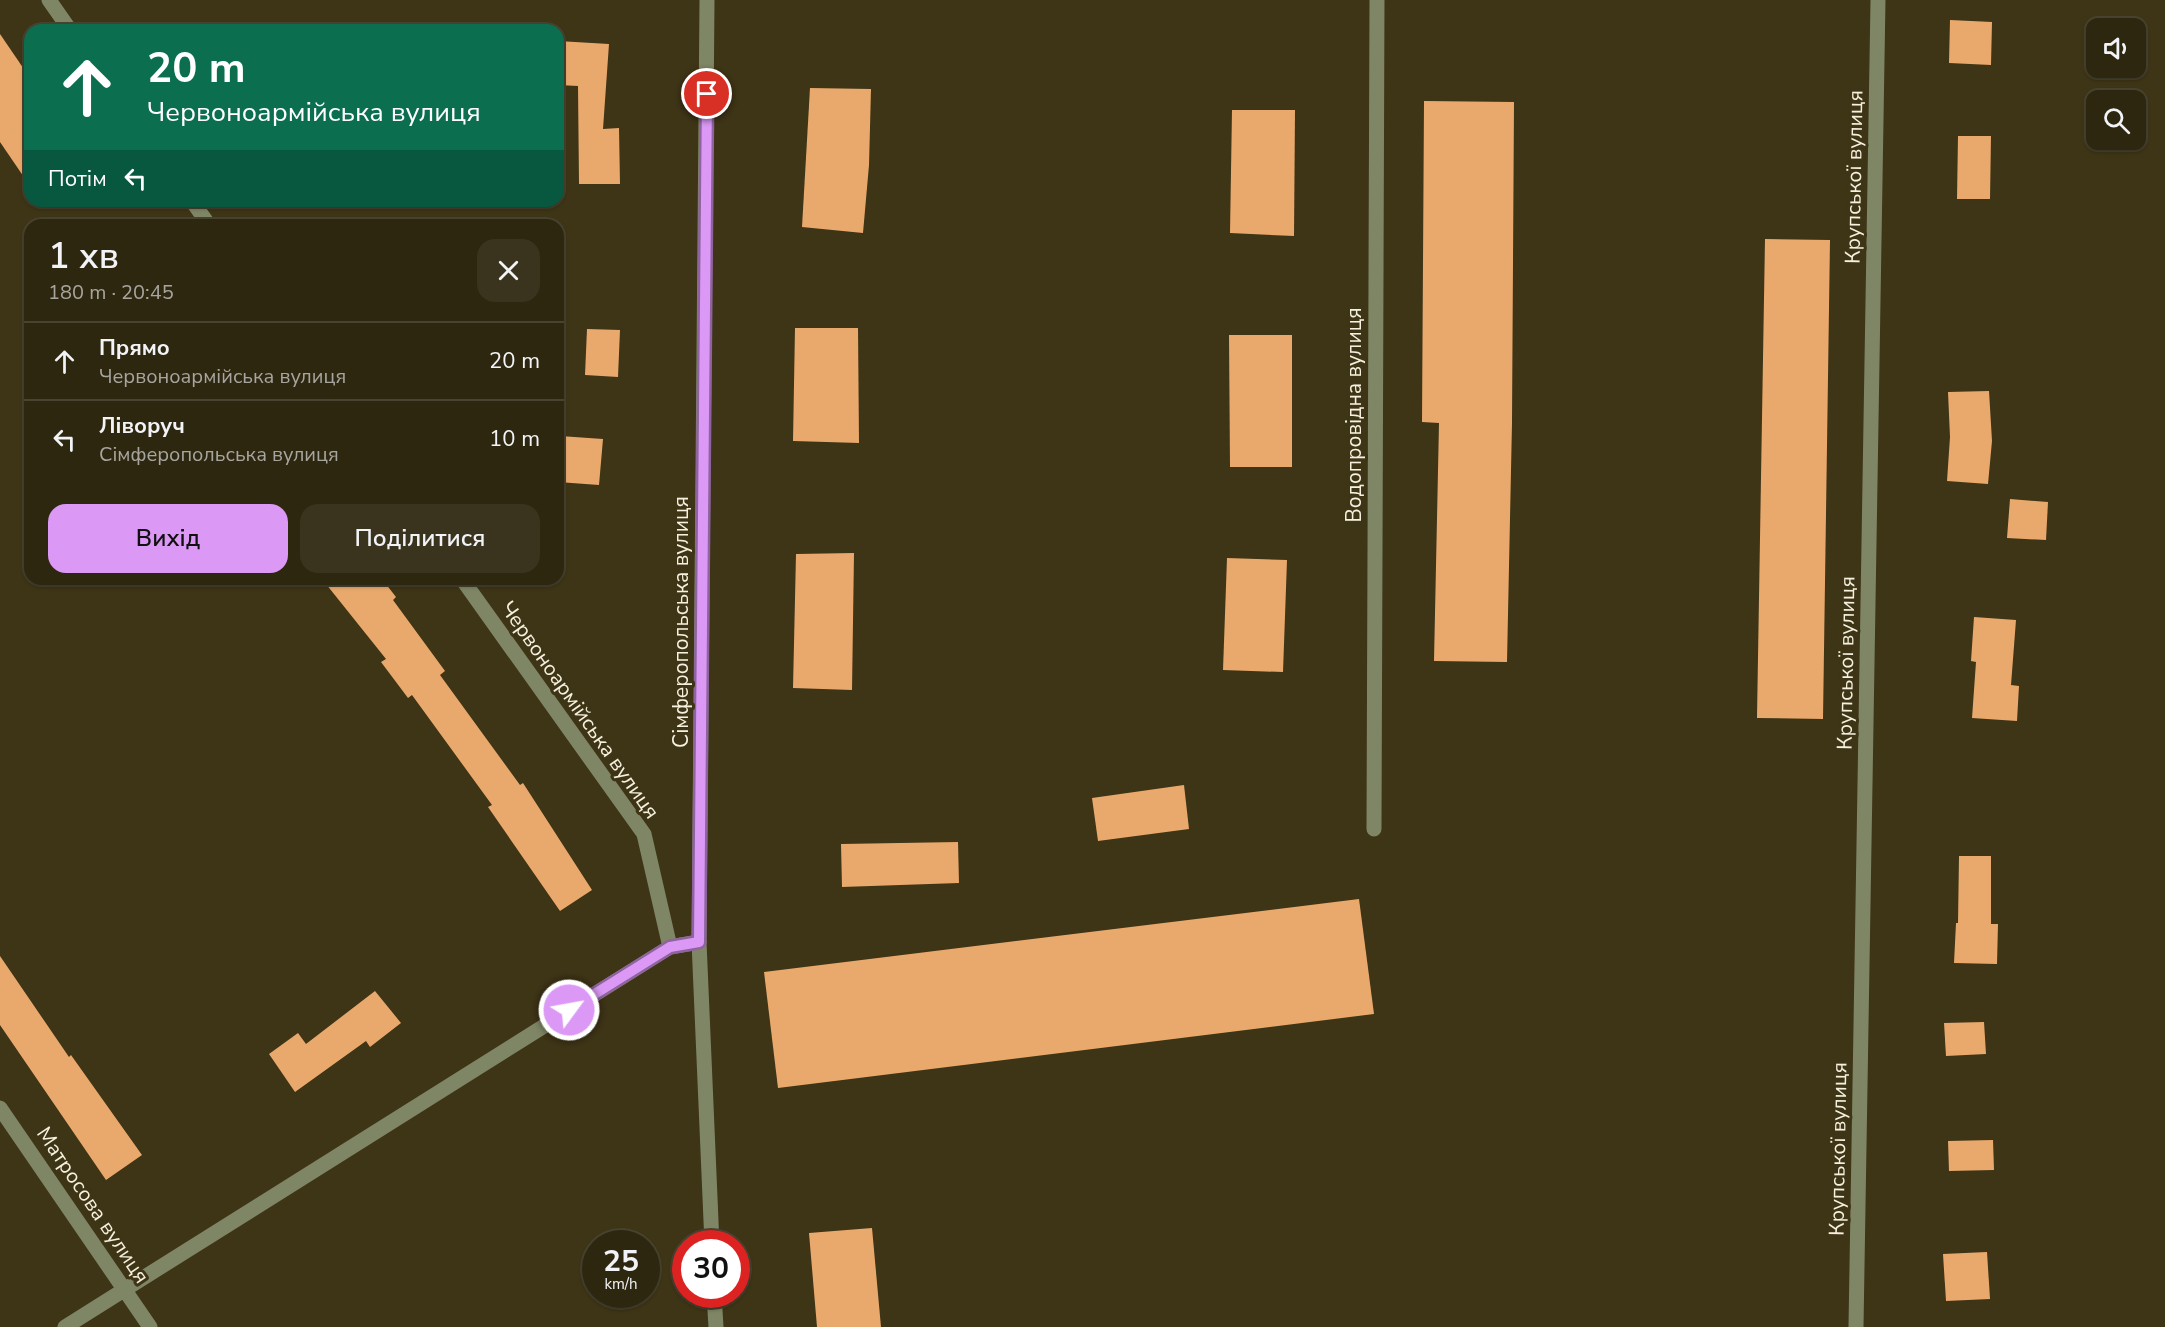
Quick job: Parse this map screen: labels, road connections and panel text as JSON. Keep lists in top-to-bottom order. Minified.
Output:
{"streets":{"street":["Крупської вулиця","Водопровідна вулиця","Сімферопольська вулиця","Червоноармійська вулиця","Матросова вулиця"]},"page":{"turn":["20 m","Червоноармійська вулиця"],"then":"Потім","heading":["1 хв","180 m · 20:45"],"list":[{"name":"Прямо","note":"Червоноармійська вулиця","value":"20 m"},{"name":"Ліворуч","note":"Сімферопольська вулиця","value":"10 m"}],"buttons":["Вихід","Поділитися"],"speed":"25 km/h","limit":"30"}}
